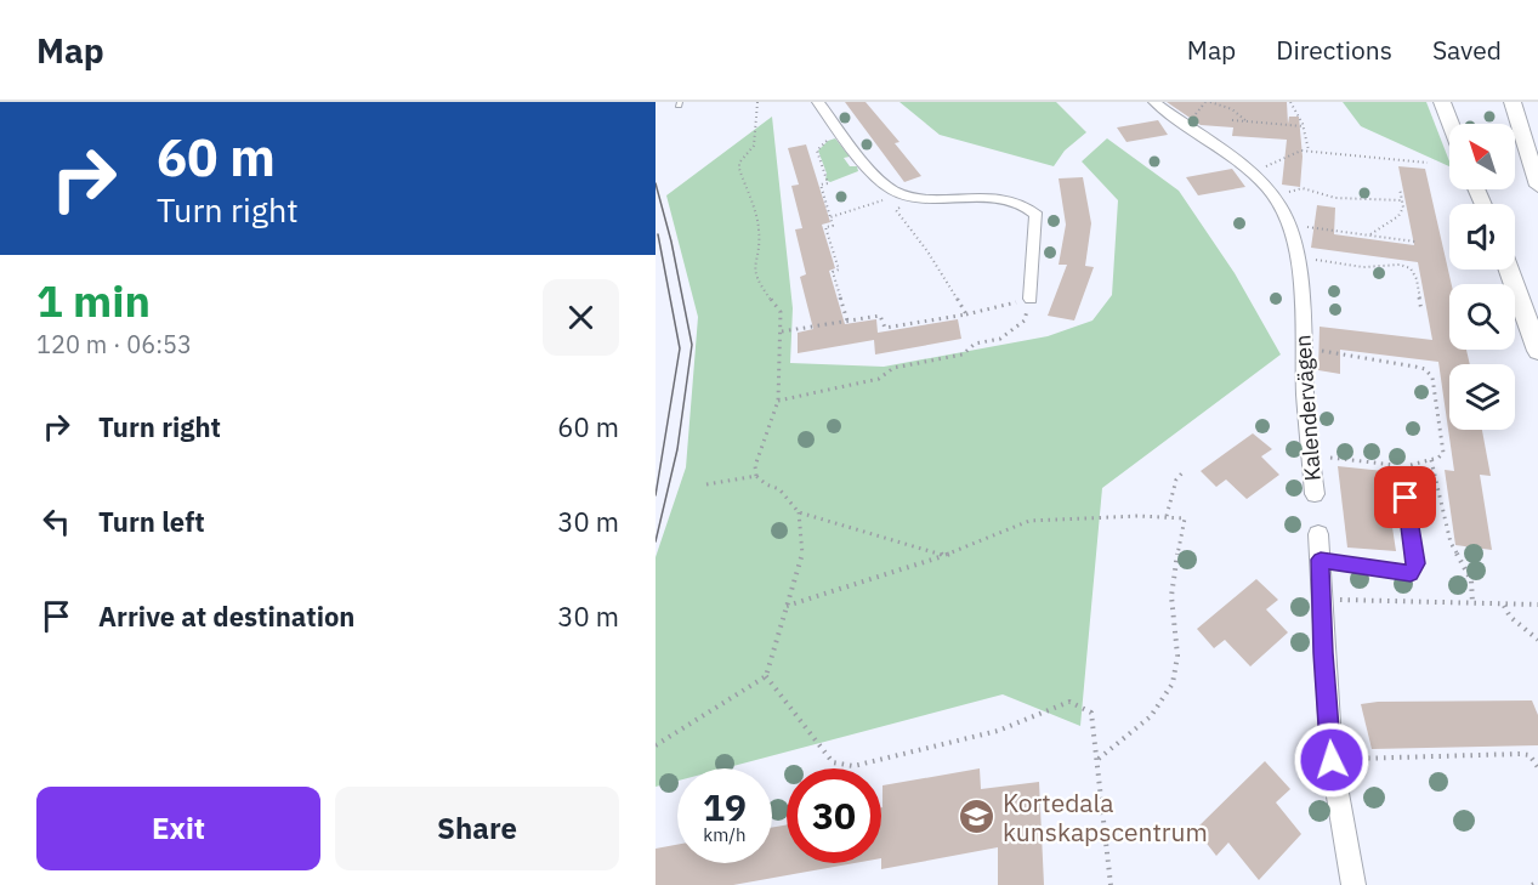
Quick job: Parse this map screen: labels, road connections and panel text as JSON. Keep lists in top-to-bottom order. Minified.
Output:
{"streets":{"street":["Kalendervägen"]},"places":{"school or university":["Kortedala kunskapscentrum"]},"north":"top left","page":{"header":"Map","nav":["Map","Directions","Saved"],"turn":["60 m","Turn right"],"heading":["1 min","120 m · 06:53"],"list":[{"name":"Turn right","value":"60 m"},{"name":"Turn left","value":"30 m"},{"name":"Arrive at destination","value":"30 m"}],"speed":"19 km/h","limit":"30","buttons":["Exit","Share"]}}
